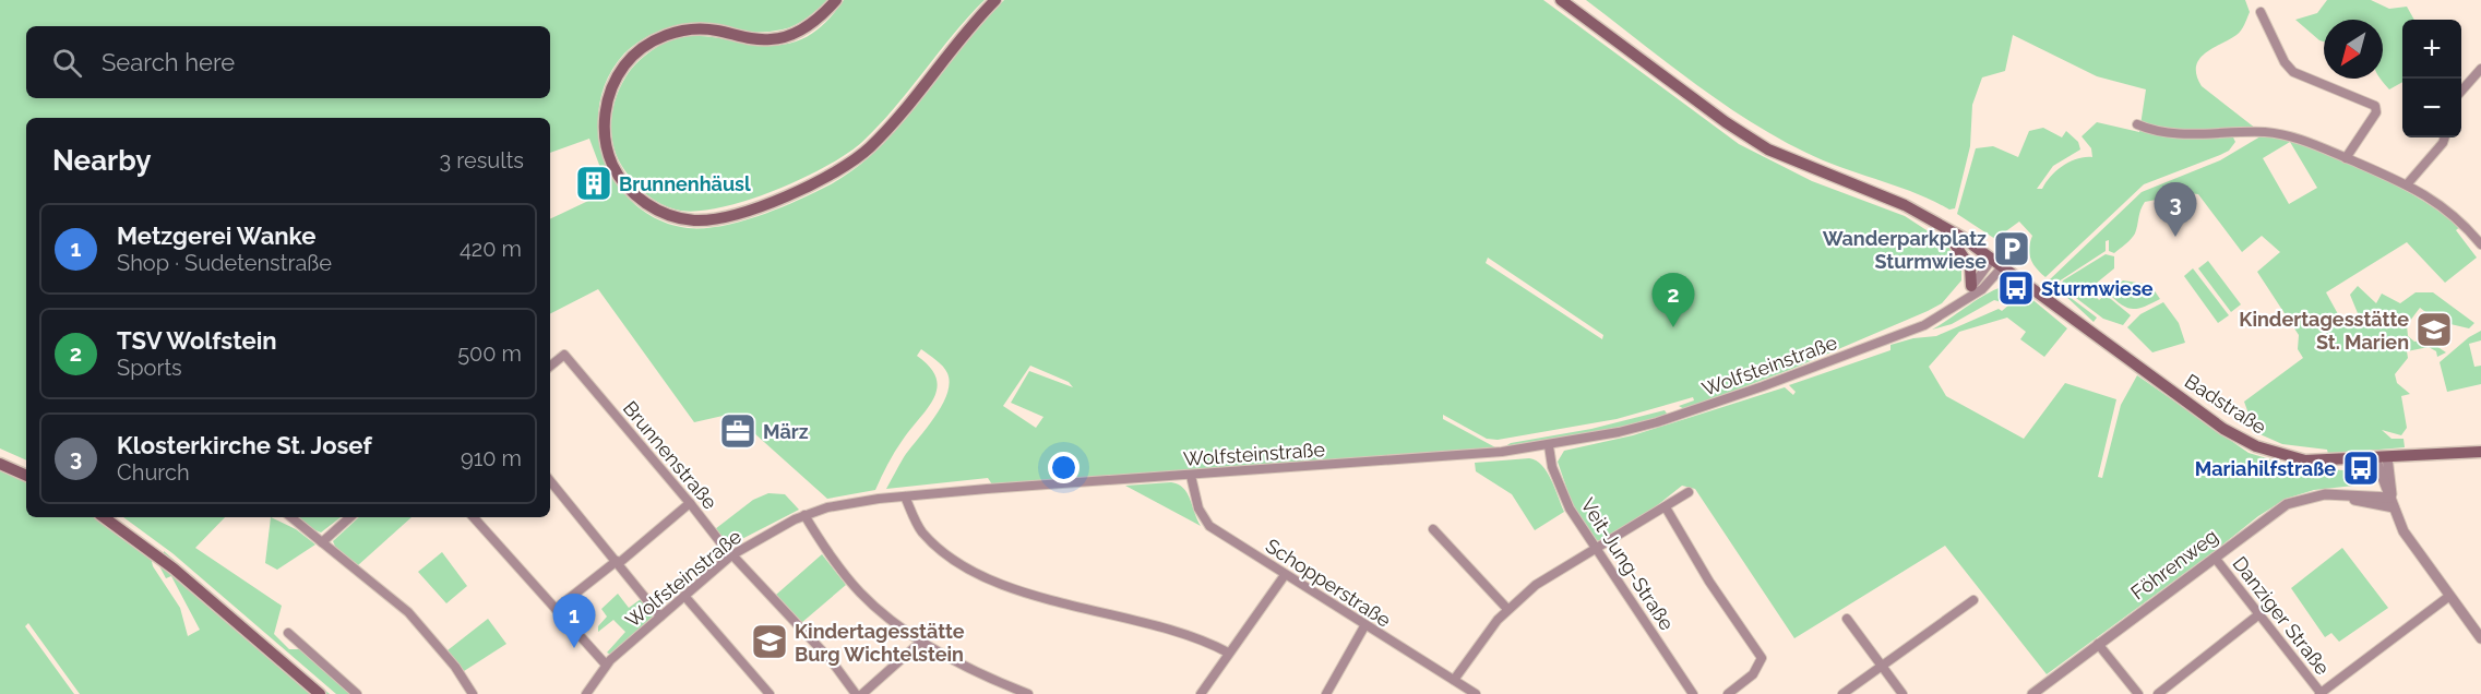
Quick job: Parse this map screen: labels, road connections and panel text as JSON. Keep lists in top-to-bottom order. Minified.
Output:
{"streets":{"main road":["Badstraße"],"street":["Wolfsteinstraße","Brunnenstraße","Veit-Jung-Straße","Föhrenweg","Schopperstraße","Danziger Straße"]},"crossings":[["Wolfsteinstraße","Badstraße"],["Wolfsteinstraße","Brunnenstraße"],["Wolfsteinstraße","Veit-Jung-Straße"],["Wolfsteinstraße","Schopperstraße"],["Föhrenweg","Danziger Straße"]],"places":{"building":["Brunnenhäusl"],"parking":["Wanderparkplatz Sturmwiese"],"bus stop":["Sturmwiese","Mariahilfstraße"],"school or university":["Kindertagesstätte St. Marien","Kindertagesstätte Burg Wichtelstein"],"office":["März"]},"north":"bottom left","page":{"map_buttons":["+","−"],"search":"Search here","heading":["Nearby","3 results"],"pins":["3","2","1"],"list":[{"mark":"1","name":"Metzgerei Wanke","note":"Shop · Sudetenstraße","value":"420 m"},{"mark":"2","name":"TSV Wolfstein","note":"Sports","value":"500 m"},{"mark":"3","name":"Klosterkirche St. Josef","note":"Church","value":"910 m"}]}}
